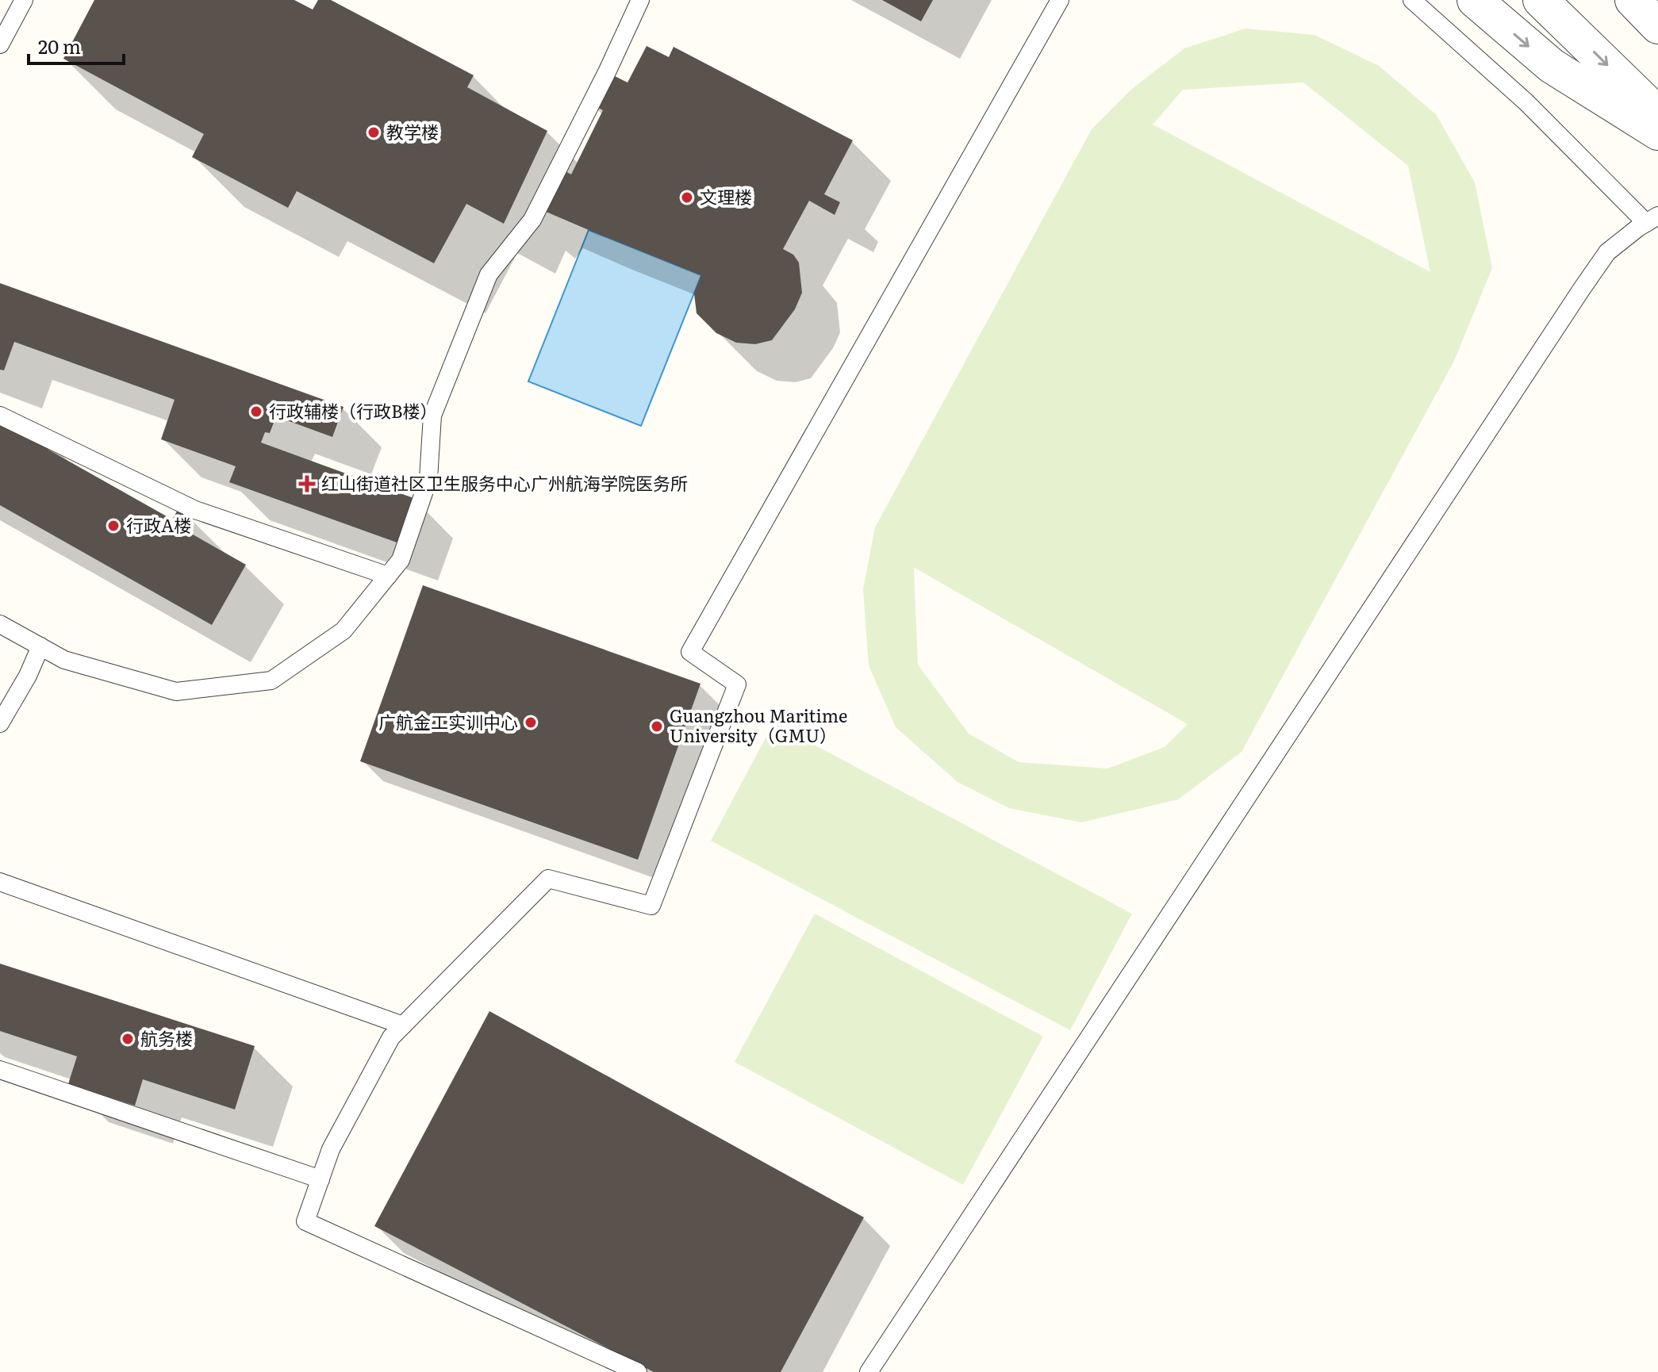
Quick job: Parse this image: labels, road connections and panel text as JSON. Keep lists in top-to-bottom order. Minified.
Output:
{"places":{"other":["教学楼","文理楼","行政辅楼（行政B楼）","行政A楼","广航金工实训中心","Guangzhou Maritime University（GMU）","航务楼"],"health":["红山街道社区卫生服务中心广州航海学院医务所"]},"scale_bar":"20 m"}
